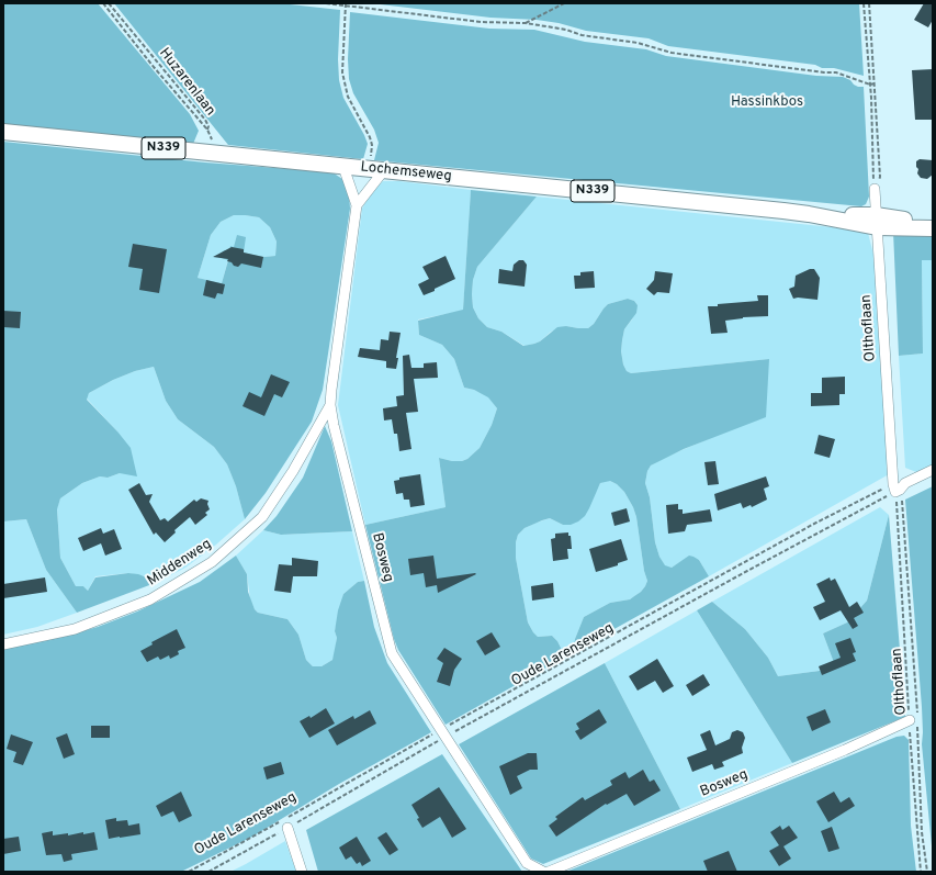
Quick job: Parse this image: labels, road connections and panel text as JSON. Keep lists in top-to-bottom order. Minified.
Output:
{"streets":{"main road":["N339","Lochemseweg"],"street":["Olthoflaan","Bosweg","Middenweg"],"path":["Huzarenlaan","Oude Larenseweg"]},"crossings":[["Lochemseweg","Olthoflaan"],["Lochemseweg","Bosweg"],["Olthoflaan","Bosweg"],["Olthoflaan","Oude Larenseweg"],["Bosweg","Middenweg"],["Bosweg","Oude Larenseweg"]],"parks":["Hassinkbos"]}
